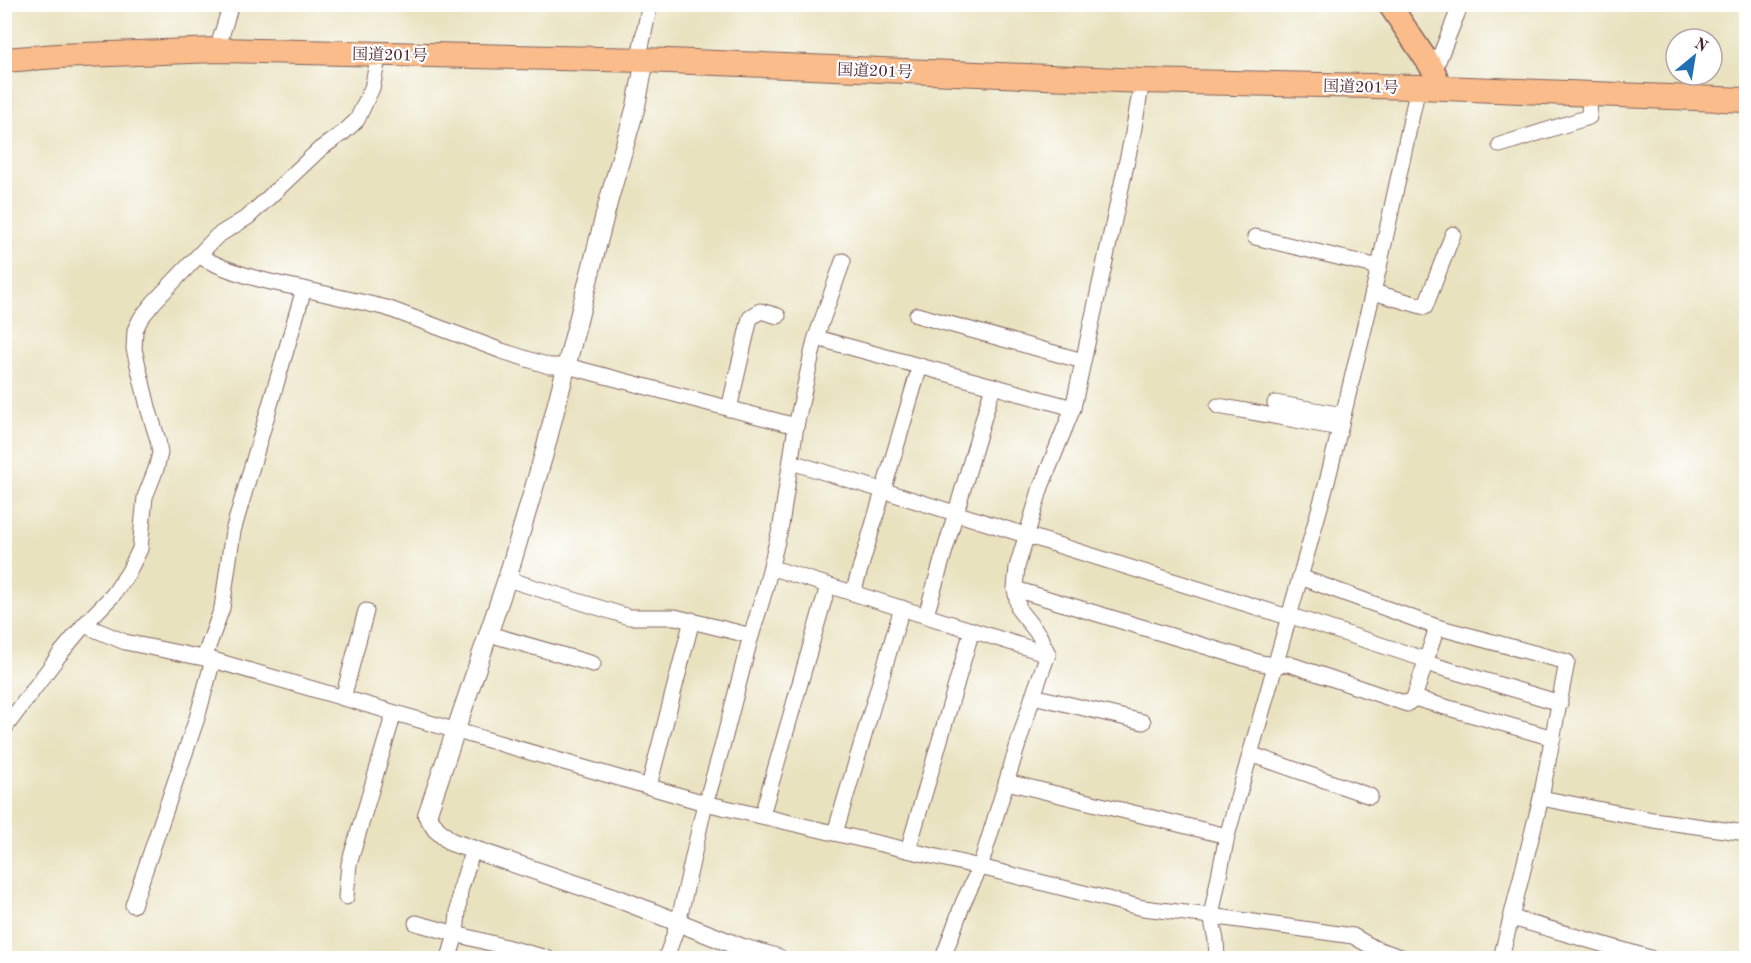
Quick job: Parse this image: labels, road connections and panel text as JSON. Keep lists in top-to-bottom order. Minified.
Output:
{"streets":{"highway":["国道201号"]},"north":"top right"}
